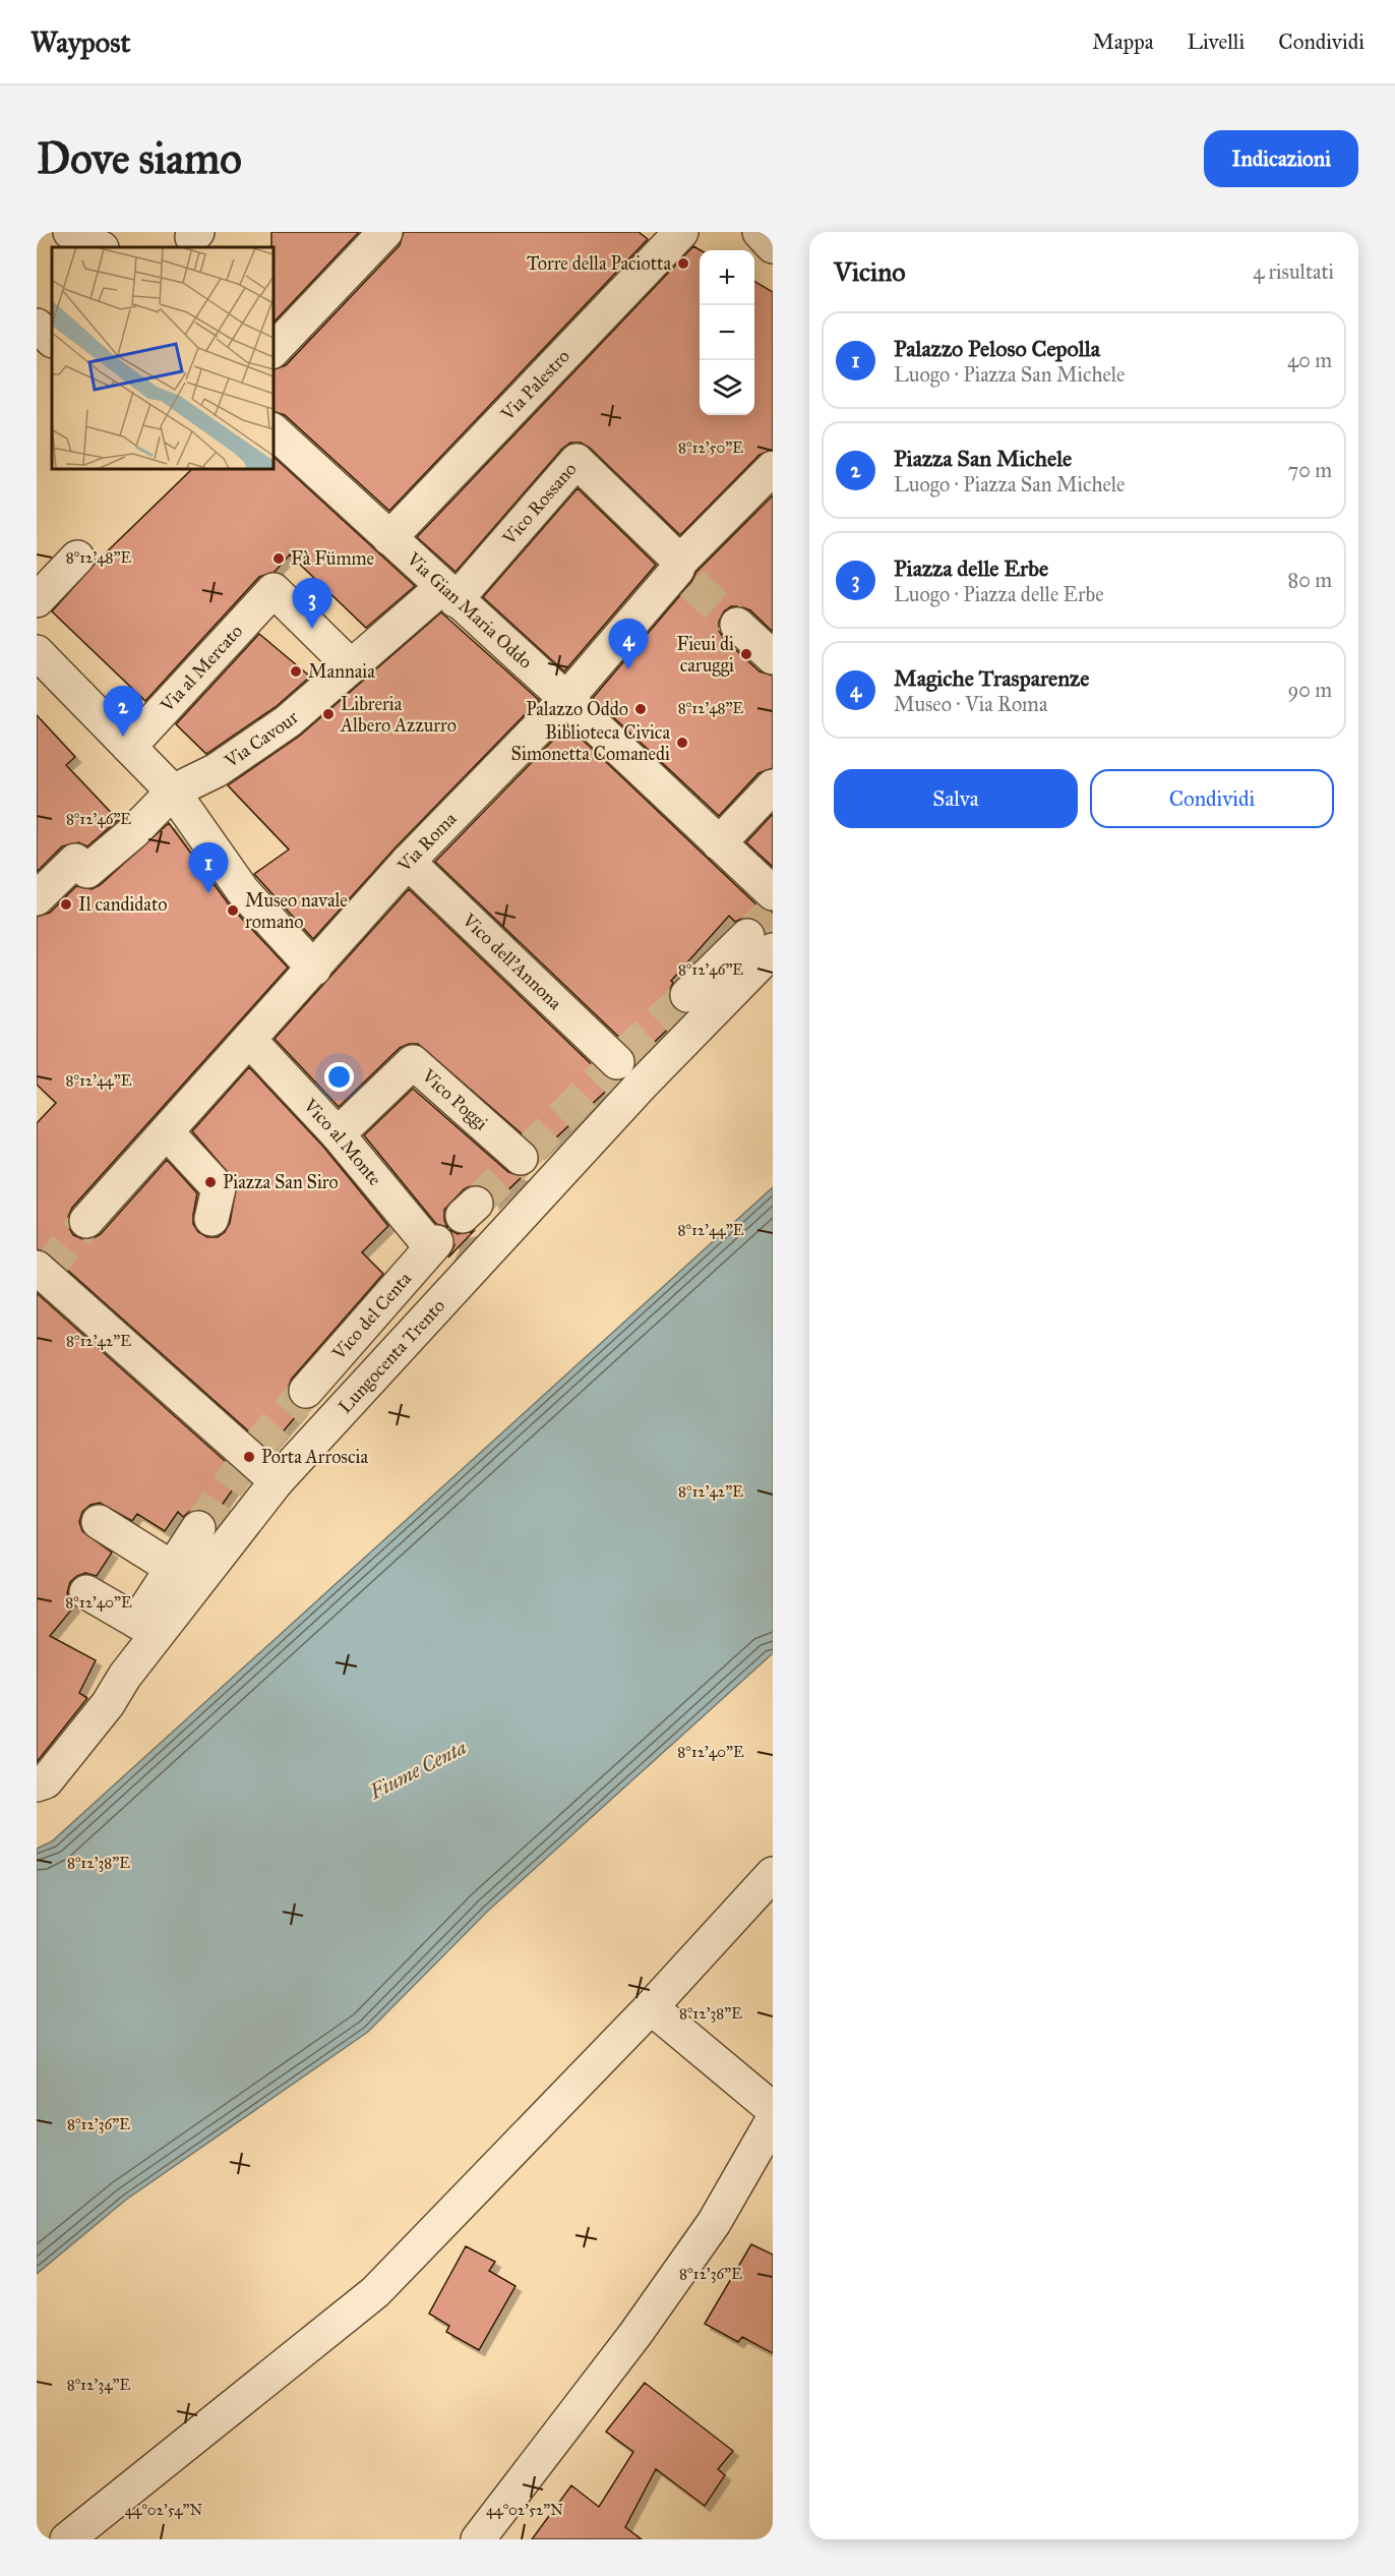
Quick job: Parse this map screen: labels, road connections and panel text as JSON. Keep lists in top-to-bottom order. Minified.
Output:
{"streets":{"street":["Via Palestro","Vico Rossano","Via Gian Maria Oddo","Via al Mercato","Via Cavour","Via Roma","Vico dell'Annona","Vico Poggi","Vico al Monte","Vico del Centa","Lungocenta Trento"]},"crossings":[["Via Palestro","Via Gian Maria Oddo"],["Vico Rossano","Via Gian Maria Oddo"],["Vico Rossano","Via Cavour"],["Vico Rossano","Via Roma"],["Via Gian Maria Oddo","Via Cavour"],["Via Gian Maria Oddo","Via Roma"],["Via al Mercato","Via Cavour"],["Via Roma","Vico dell'Annona"],["Via Roma","Vico al Monte"],["Vico Poggi","Vico al Monte"],["Vico al Monte","Vico del Centa"]],"water":["Fiume Centa"],"places":["Torre della Paciotta","Fà Fümme","Fieui di caruggi","Mannaia","Palazzo Oddo","Libreria Albero Azzurro","Biblioteca Civica Simonetta Comanedi","Il candidato","Museo navale romano","Piazza San Siro","Porta Arroscia"],"page":{"header":"Waypost","nav":["Mappa","Livelli","Condividi"],"buttons":["Indicazioni",["Salva","Condividi"]],"title":"Dove siamo","heading":["Vicino","4 risultati"],"map_buttons":["+","−"],"list":[{"mark":"1","name":"Palazzo Peloso Cepolla","note":"Luogo · Piazza San Michele","value":"40 m"},{"mark":"2","name":"Piazza San Michele","note":"Luogo · Piazza San Michele","value":"70 m"},{"mark":"3","name":"Piazza delle Erbe","note":"Luogo · Piazza delle Erbe","value":"80 m"},{"mark":"4","name":"Magiche Trasparenze","note":"Museo · Via Roma","value":"90 m"}],"pins":["3","4","2","1"]},"coordinates":["8°12'50\"E","8°12'48\"E","8°12'46\"E","8°12'44\"E","8°12'42\"E","8°12'40\"E","8°12'38\"E","8°12'36\"E","8°12'34\"E","44°02'54\"N","44°02'52\"N"]}
